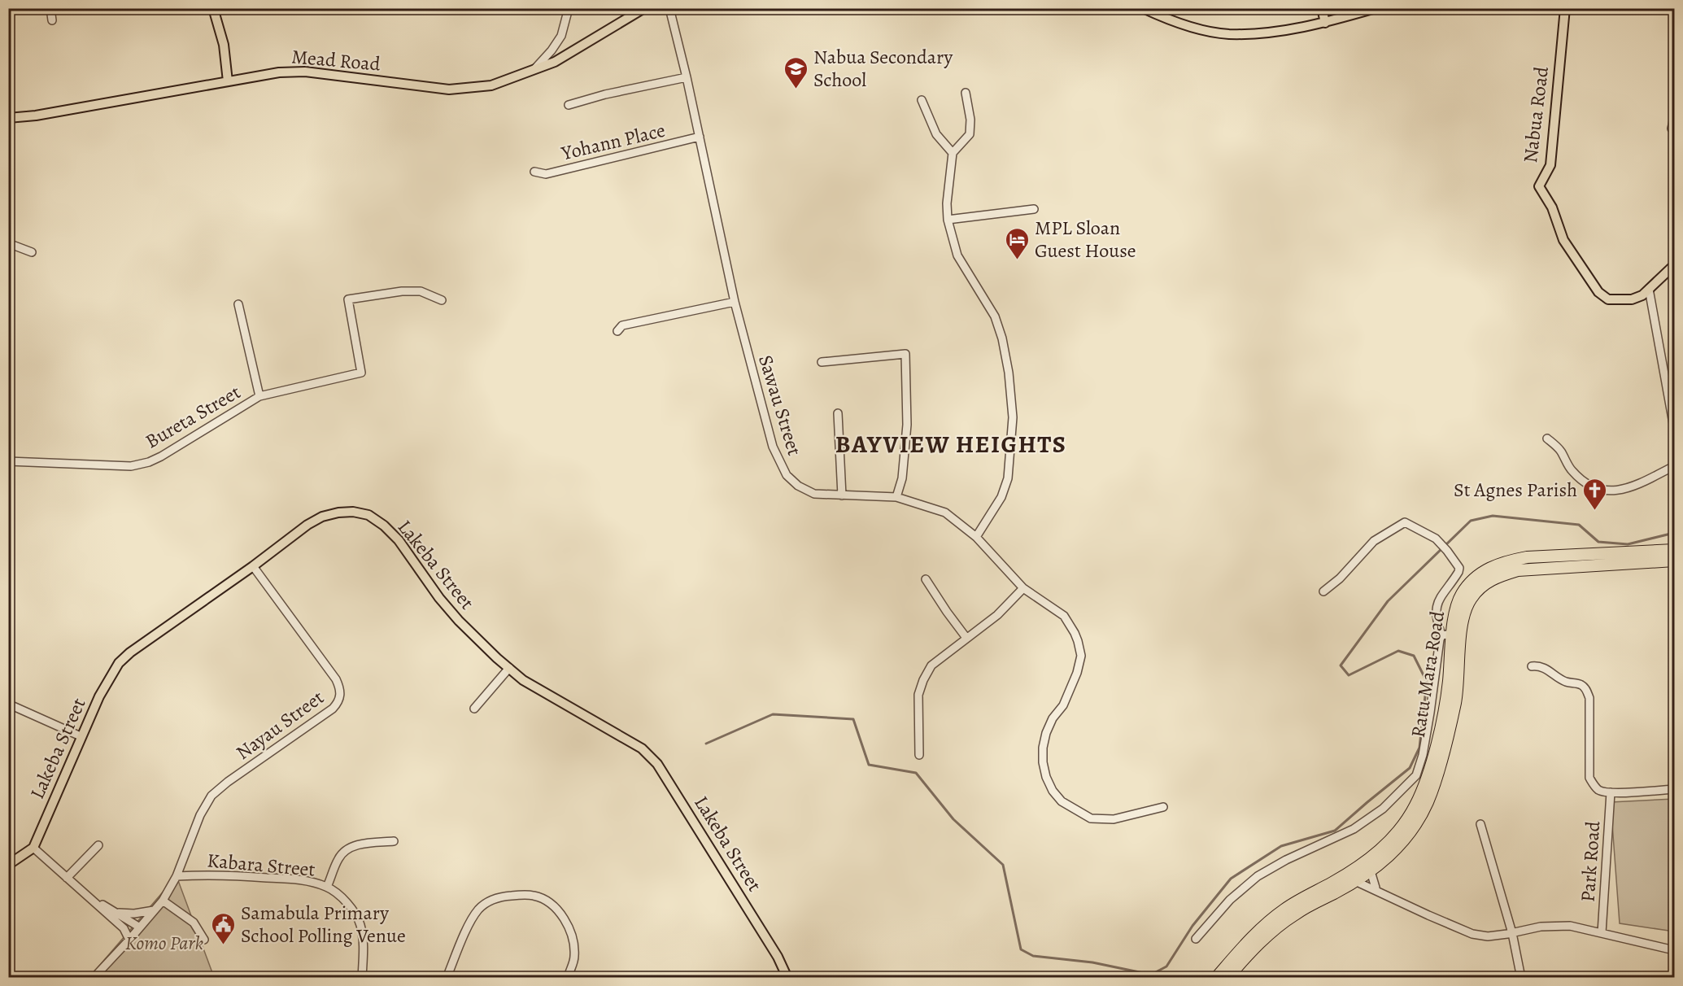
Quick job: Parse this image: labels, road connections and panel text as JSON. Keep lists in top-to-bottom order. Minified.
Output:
{"streets":{"highway":["Ratu Mara Road"],"main road":["Mead Road","Nabua Road","Lakeba Street"],"street":["Yohann Place","Sawau Street","Bureta Street","Nayau Street","Park Road","Kabara Street"]},"crossings":[["Yohann Place","Sawau Street"],["Lakeba Street","Nayau Street"],["Nayau Street","Kabara Street"]],"districts":["BAYVIEW HEIGHTS"],"parks":["Komo Park"],"places":{"school or university":["Nabua Secondary School"],"hotel":["MPL Sloan Guest House"],"church":["St Agnes Parish"],"public building":["Samabula Primary School Polling Venue"]}}
